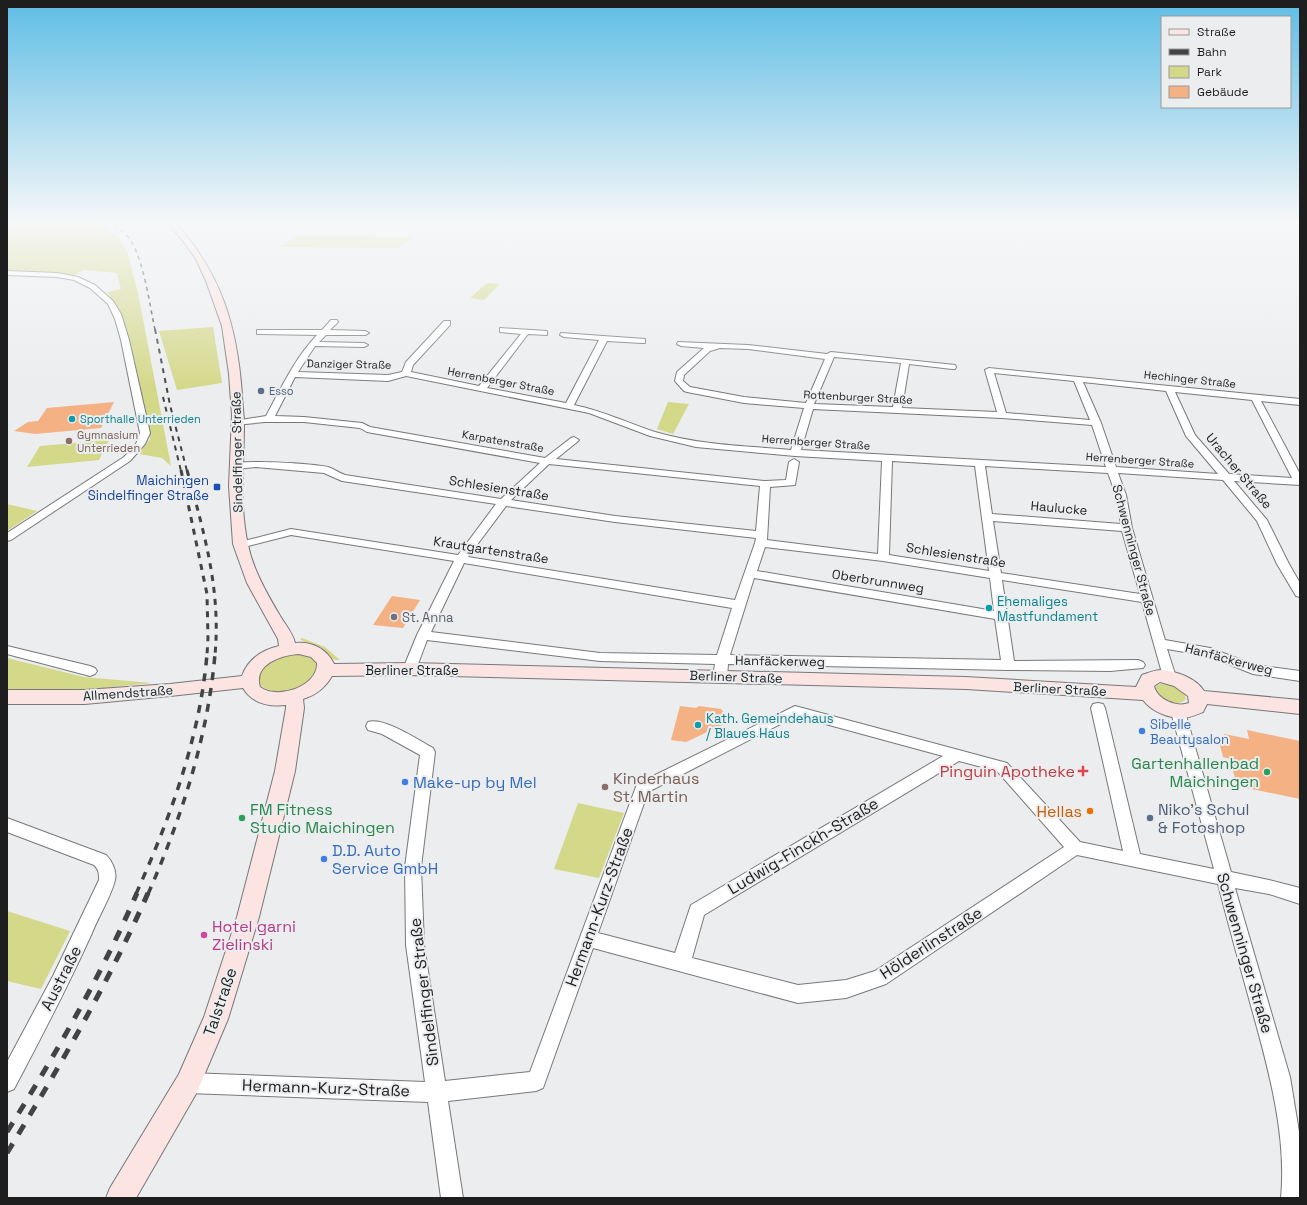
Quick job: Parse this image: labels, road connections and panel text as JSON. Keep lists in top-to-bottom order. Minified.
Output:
{"streets":{"main road":["Sindelfinger Straße","Berliner Straße","Allmendstraße","Talstraße"],"street":["Danziger Straße","Hechinger Straße","Herrenberger Straße","Rottenburger Straße","Karpatenstraße","Uracher Straße","Schlesienstraße","Haulucke","Krautgartenstraße","Schwenninger Straße","Oberbrunnweg","Hanfäckerweg","Ludwig-Finckh-Straße","Hermann-Kurz-Straße","Hölderlinstraße","Austraße"]},"crossings":[["Danziger Straße","Herrenberger Straße"],["Danziger Straße","Karpatenstraße"],["Hechinger Straße","Rottenburger Straße"],["Hechinger Straße","Uracher Straße"],["Hechinger Straße","Schwenninger Straße"],["Herrenberger Straße","Uracher Straße"],["Herrenberger Straße","Schwenninger Straße"],["Rottenburger Straße","Schwenninger Straße"],["Karpatenstraße","Sindelfinger Straße"],["Sindelfinger Straße","Schlesienstraße"],["Sindelfinger Straße","Krautgartenstraße"],["Sindelfinger Straße","Berliner Straße"],["Sindelfinger Straße","Allmendstraße"],["Sindelfinger Straße","Hermann-Kurz-Straße"],["Sindelfinger Straße","Talstraße"],["Schlesienstraße","Schwenninger Straße"],["Haulucke","Schwenninger Straße"],["Schwenninger Straße","Hanfäckerweg"],["Hanfäckerweg","Berliner Straße"],["Berliner Straße","Allmendstraße"],["Berliner Straße","Talstraße"],["Allmendstraße","Talstraße"],["Ludwig-Finckh-Straße","Hermann-Kurz-Straße"],["Ludwig-Finckh-Straße","Hölderlinstraße"],["Hermann-Kurz-Straße","Hölderlinstraße"],["Hermann-Kurz-Straße","Talstraße"]],"places":{"other":["Esso","Sporthalle Unterrieden","Gymnasium Unterrieden","Ehemaliges Mastfundament","St. Anna","Kath. Gemeindehaus / Blaues Haus","Sibelle Beautysalon","Gartenhallenbad Maichingen","Make-up by Mel","Kinderhaus St. Martin","Hellas","FM Fitness Studio Maichingen","Niko's Schul & Fotoshop","D.D. Auto Service GmbH","Hotel garni Zielinski"],"transit":["Maichingen Sindelfinger Straße"],"health":["Pinguin Apotheke"]},"legend":["Straße","Bahn","Park","Gebäude"]}
